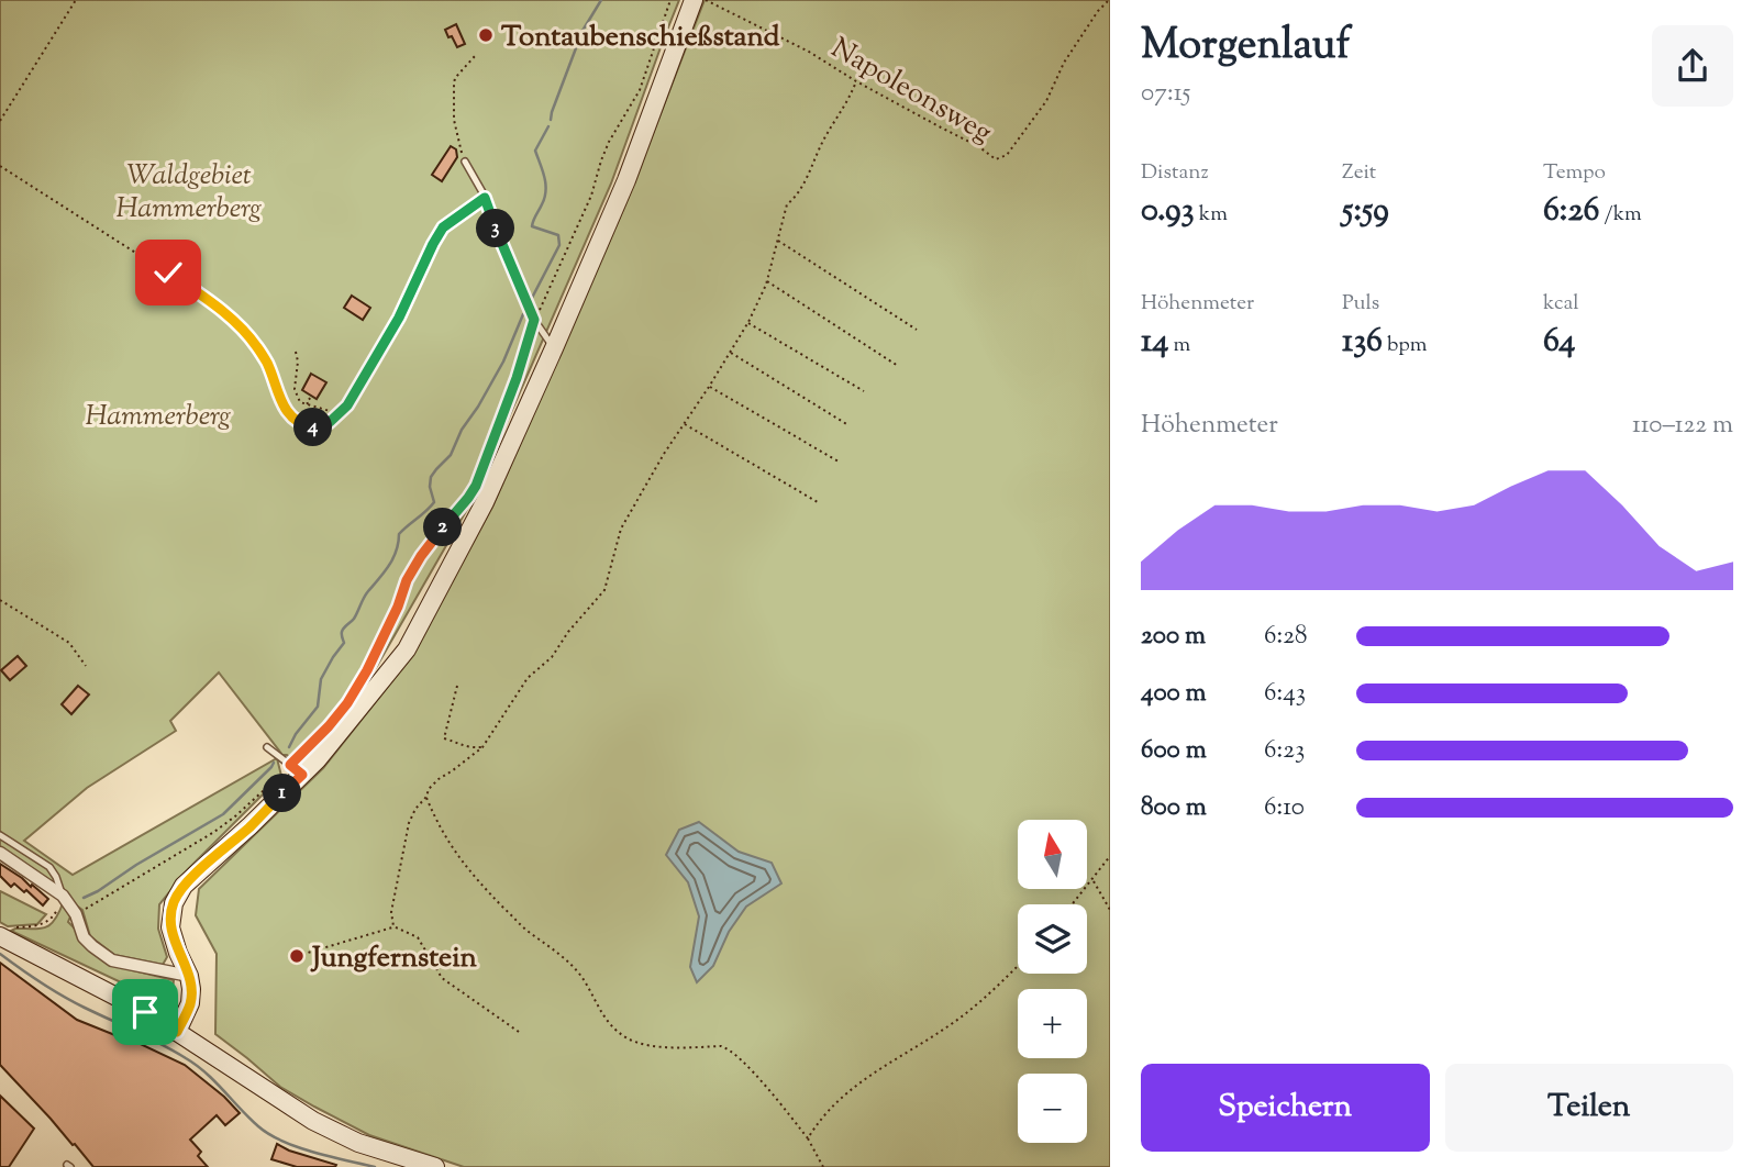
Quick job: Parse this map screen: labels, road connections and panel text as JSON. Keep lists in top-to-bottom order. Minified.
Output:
{"streets":{"path":["Napoleonsweg"]},"parks":["Waldgebiet Hammerberg","Hammerberg"],"places":["Tontaubenschießstand","Jungfernstein"],"north":"top","page":{"heading":["Morgenlauf","07:15"],"stats":[["Distanz","0.93 km"],["Zeit","5:59"],["Tempo","6:26 /km"],["Höhenmeter","14 m"],["Puls","136 bpm"],["kcal","64"]],"pins":["3","4","2","1"],"chart":["Höhenmeter","110–122 m"],"list":[{"name":"200 m","note":"6:28"},{"name":"400 m","note":"6:43"},{"name":"600 m","note":"6:23"},{"name":"800 m","note":"6:10"}],"map_buttons":["+","−"],"buttons":["Speichern","Teilen"]}}
